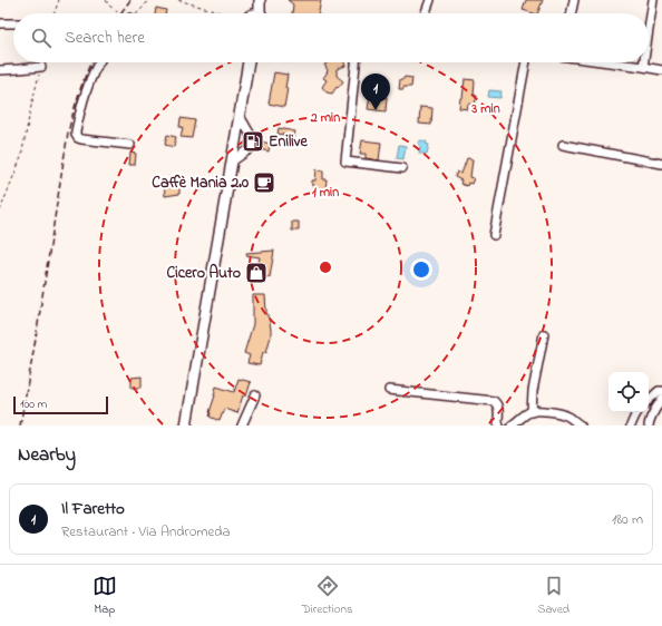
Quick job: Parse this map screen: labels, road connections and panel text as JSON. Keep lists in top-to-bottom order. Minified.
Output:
{"places":{"fuel station":["Enilive"],"cafe":["Caffè Mania 2.0"],"shop":["Cicero Auto"]},"scale_bar":"100 m","page":{"search":"Search here","pins":"1","scale":"100 m","heading":"Nearby","list":[{"mark":"1","name":"Il Faretto","note":"Restaurant · Via Andromeda","value":"180 m"}],"nav":["Map","Directions","Saved"]},"rings":["3 min","2 min","1 min"]}
